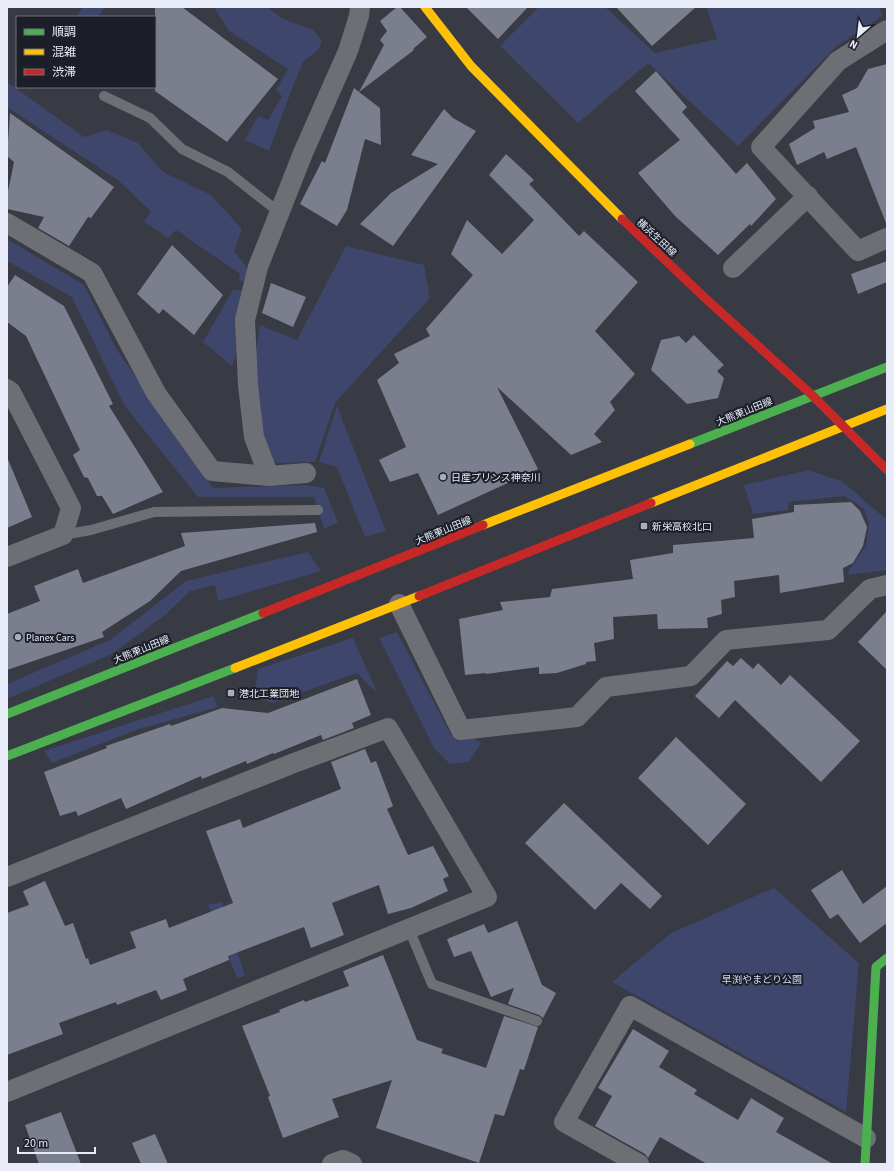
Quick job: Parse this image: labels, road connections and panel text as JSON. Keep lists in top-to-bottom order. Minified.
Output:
{"streets":{"street":["横浜生田線","大熊東山田線"]},"crossings":[["横浜生田線","大熊東山田線"]],"parks":["早渕やまどり公園"],"places":{"other":["日産プリンス神奈川","Planex Cars"],"transit":["新栄高校北口","港北工業団地"]},"legend":["順調","混雑","渋滞"],"scale_bar":"20 m","north":"bottom left"}
